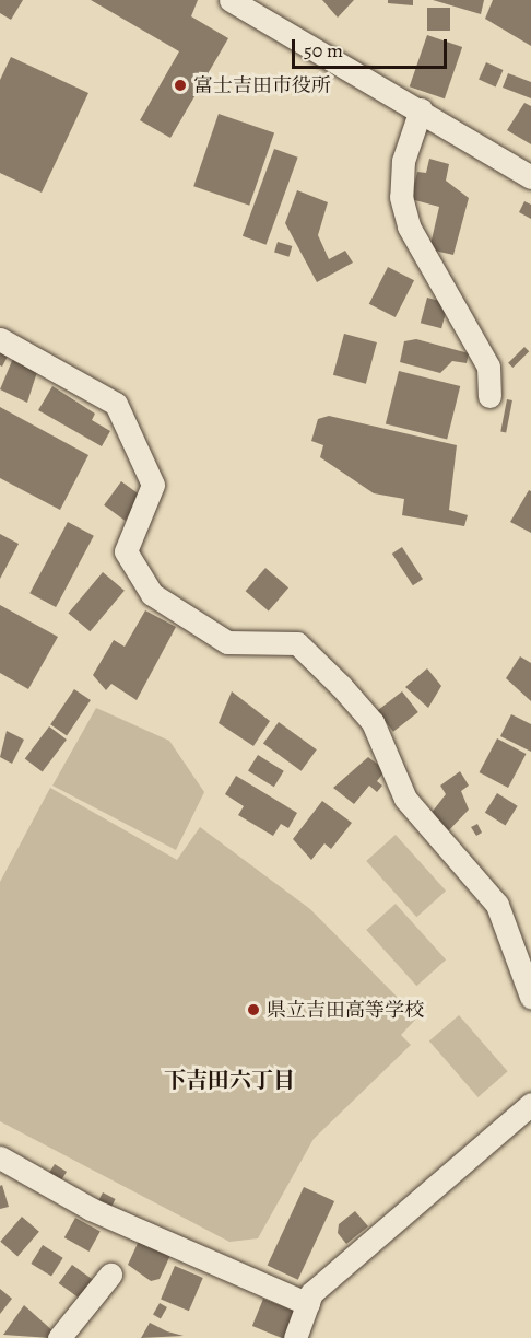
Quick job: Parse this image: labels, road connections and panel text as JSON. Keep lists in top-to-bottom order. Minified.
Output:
{"districts":["下吉田六丁目"],"places":["富士吉田市役所","県立吉田高等学校"],"scale_bar":"50 m"}
